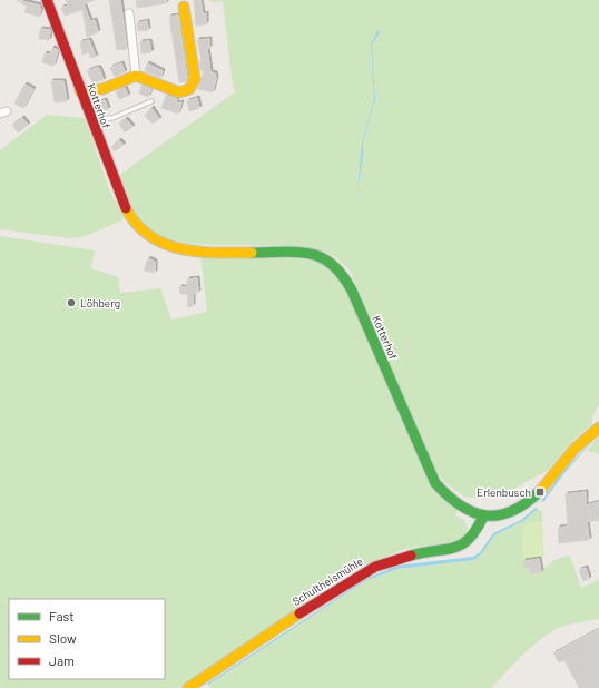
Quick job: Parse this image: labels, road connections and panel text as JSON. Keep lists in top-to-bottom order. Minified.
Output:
{"streets":{"street":["Kotterhof","Schultheismühle"]},"crossings":[["Kotterhof","Schultheismühle"]],"places":{"other":["Löhberg"],"transit":["Erlenbusch"]},"legend":["Fast","Slow","Jam"]}
